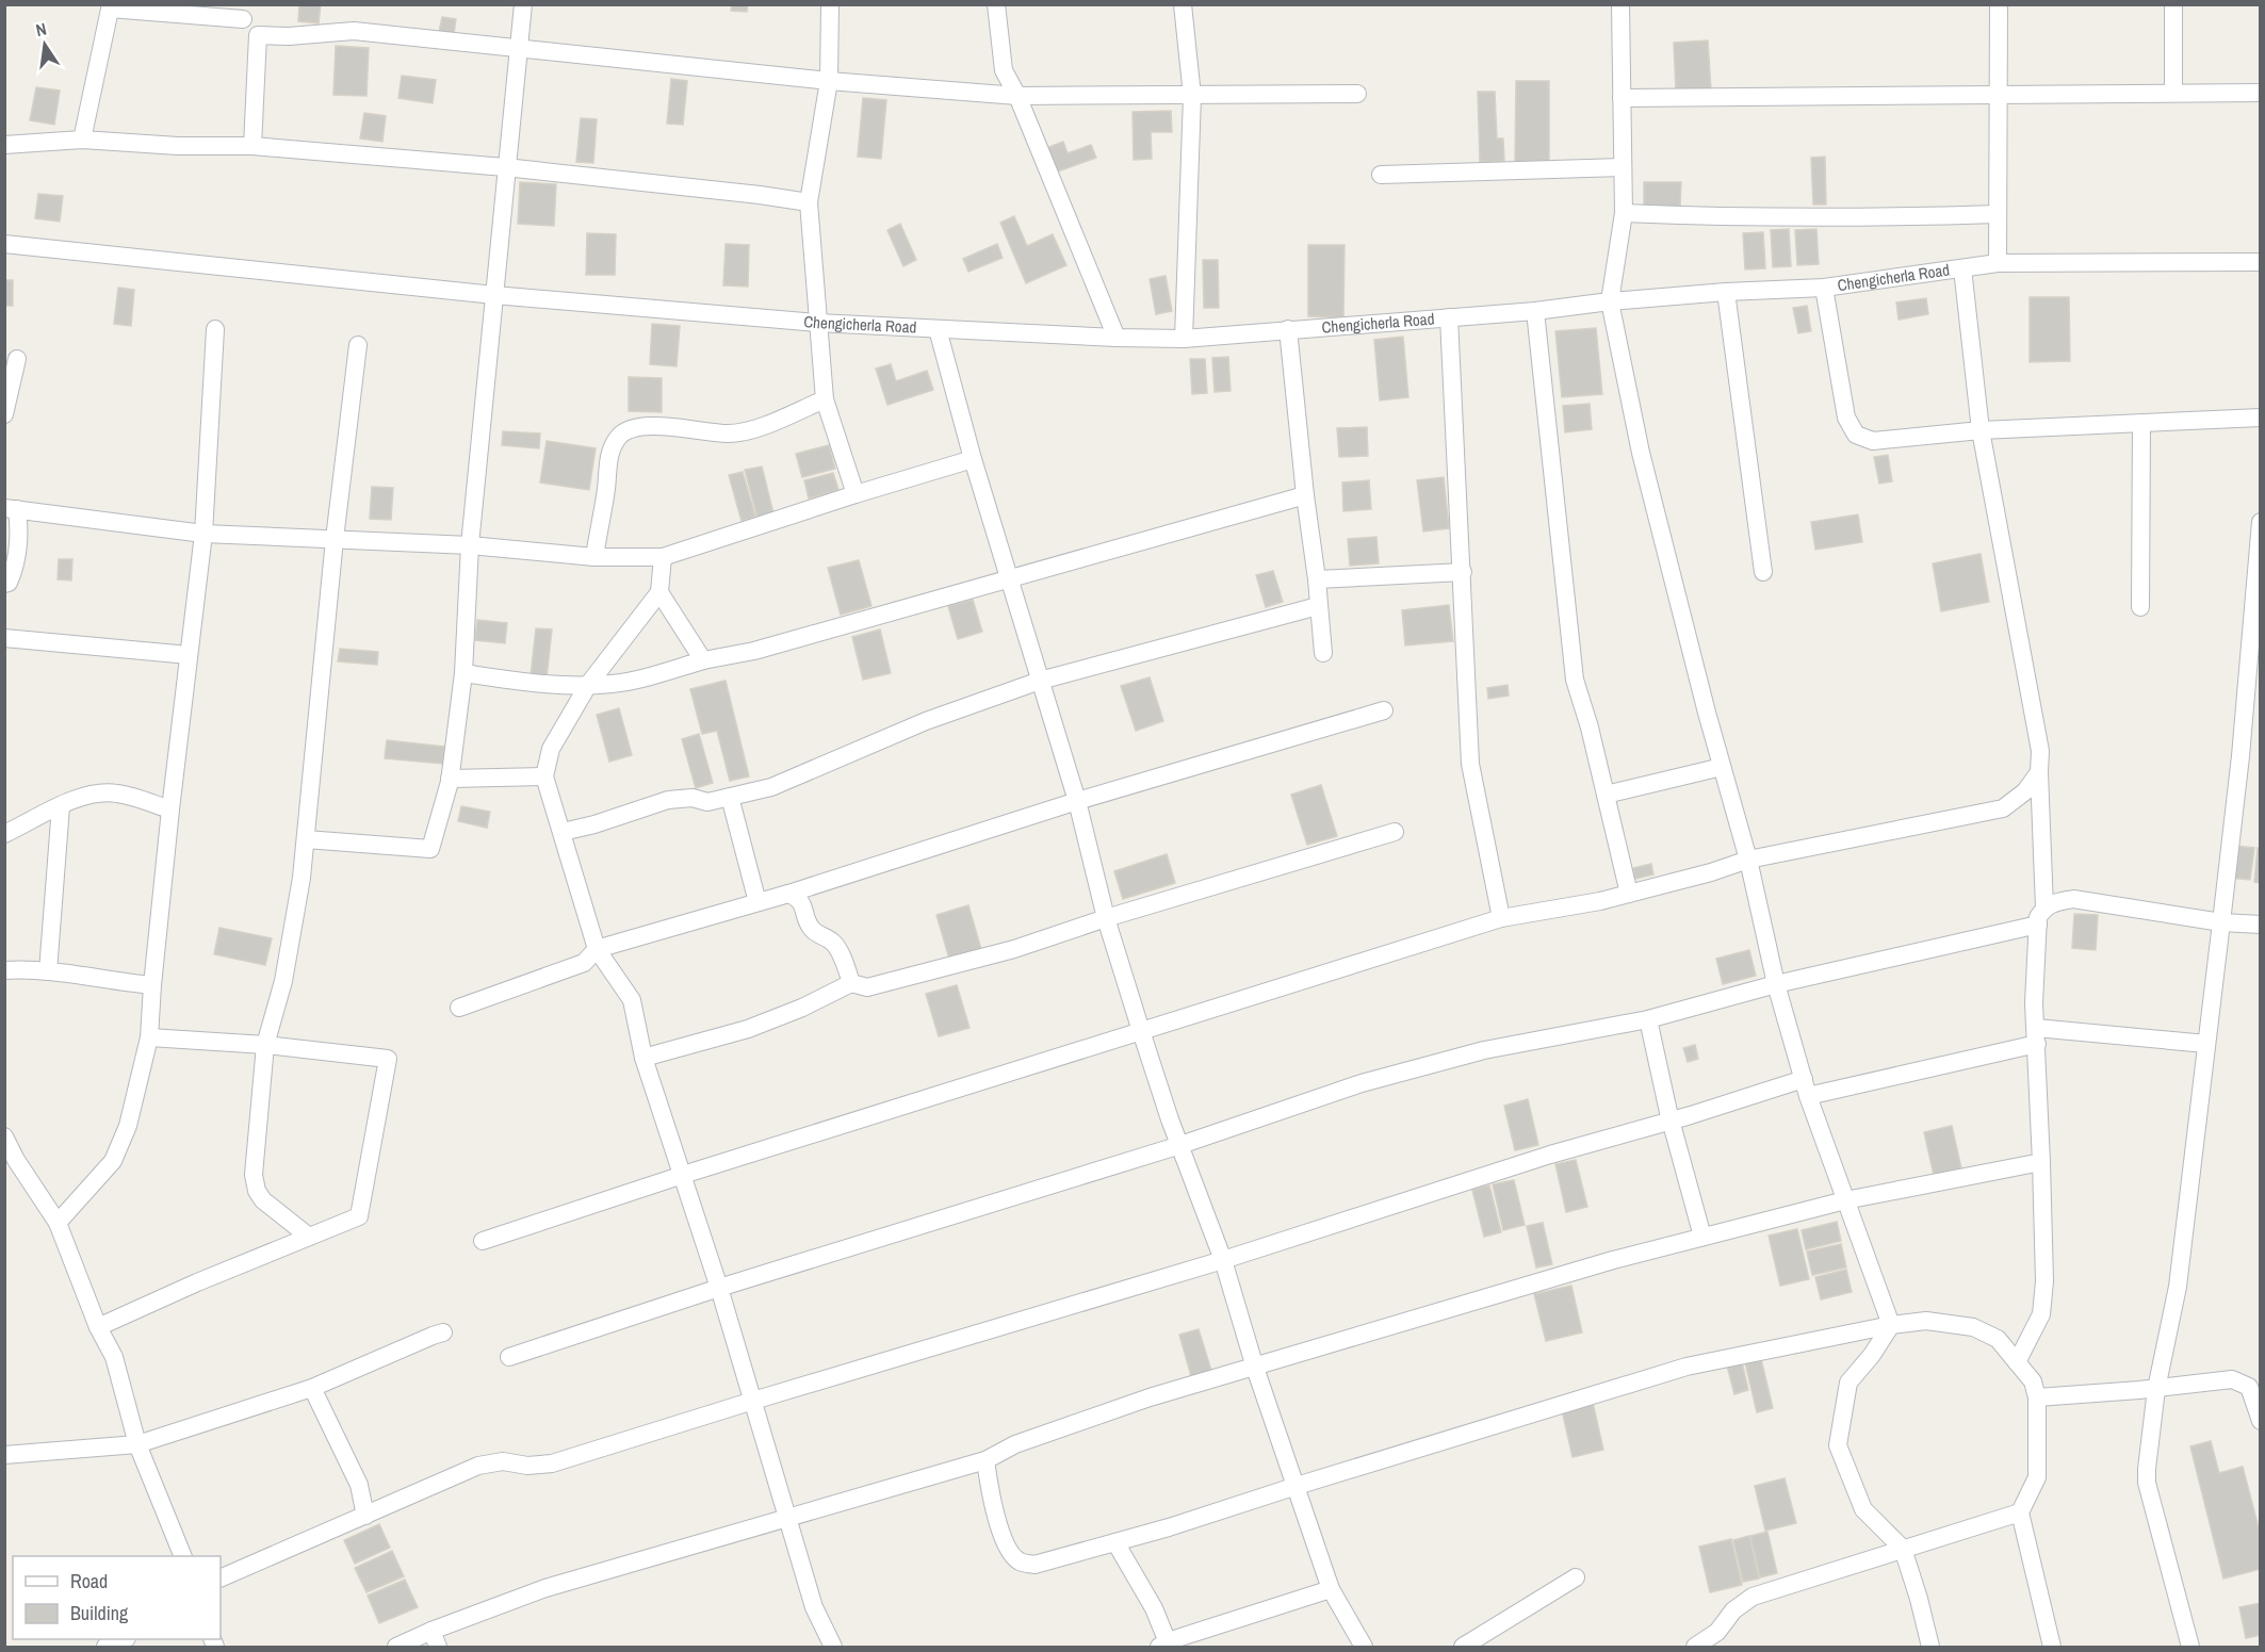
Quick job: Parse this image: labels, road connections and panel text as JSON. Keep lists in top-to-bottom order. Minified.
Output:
{"streets":{"street":["Chengicherla Road"]},"legend":["Road","Building"],"north":"top"}
